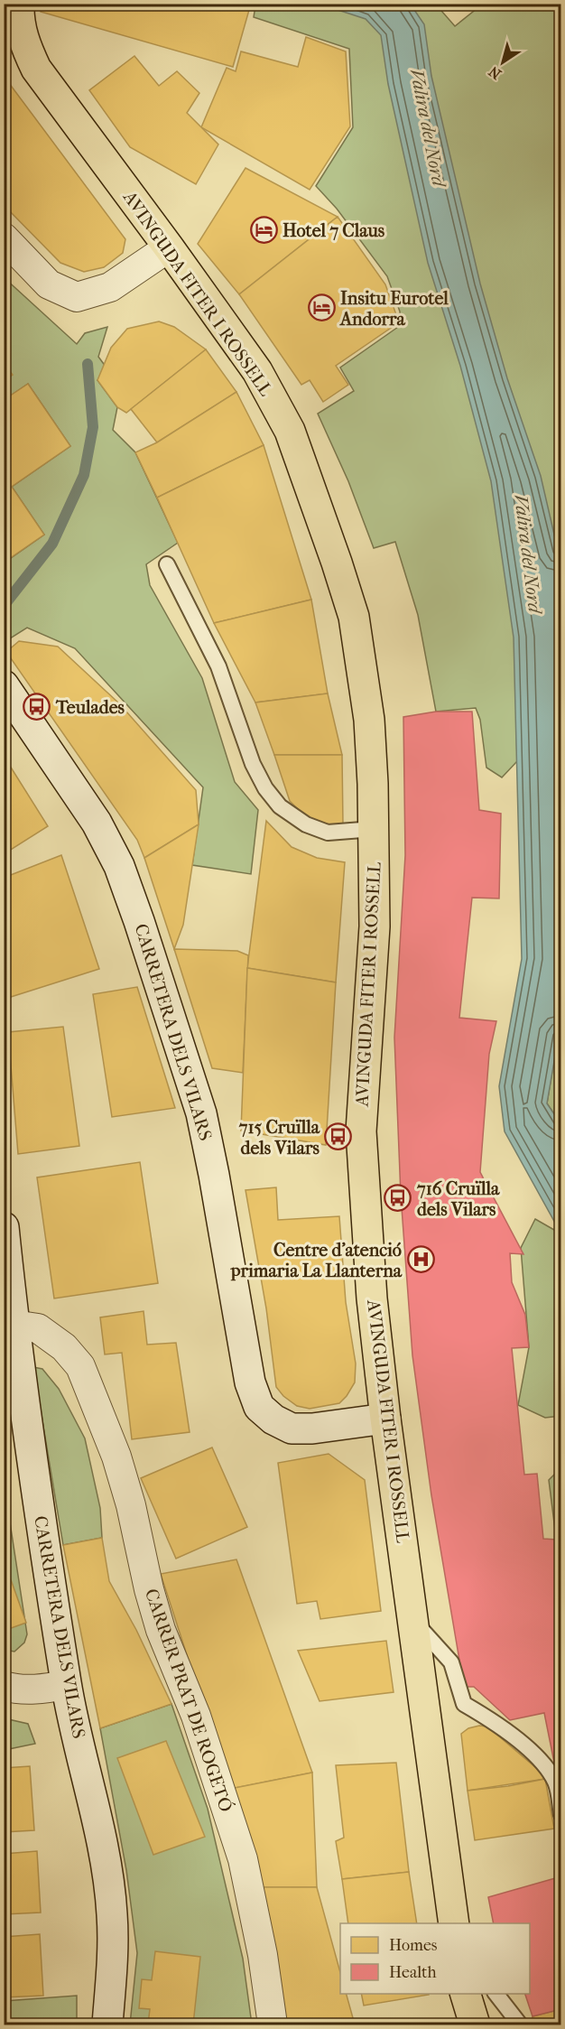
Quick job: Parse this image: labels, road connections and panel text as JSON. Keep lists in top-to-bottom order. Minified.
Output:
{"streets":{"main road":["AVINGUDA FITER I ROSSELL"],"street":["CARRETERA DELS VILARS","CARRER PRAT DE ROGETÓ"]},"crossings":[["AVINGUDA FITER I ROSSELL","CARRETERA DELS VILARS"],["CARRETERA DELS VILARS","CARRER PRAT DE ROGETÓ"]],"water":["Valira del Nord"],"places":{"hotel":["Hotel 7 Claus","Insitu Eurotel Andorra"],"bus stop":["Teulades","715 Cruïlla dels Vilars","716 Cruïlla dels Vilars"],"hospital":["Centre d'atenció primaria La Llanterna"]},"legend":["Homes","Health"],"north":"bottom left"}
